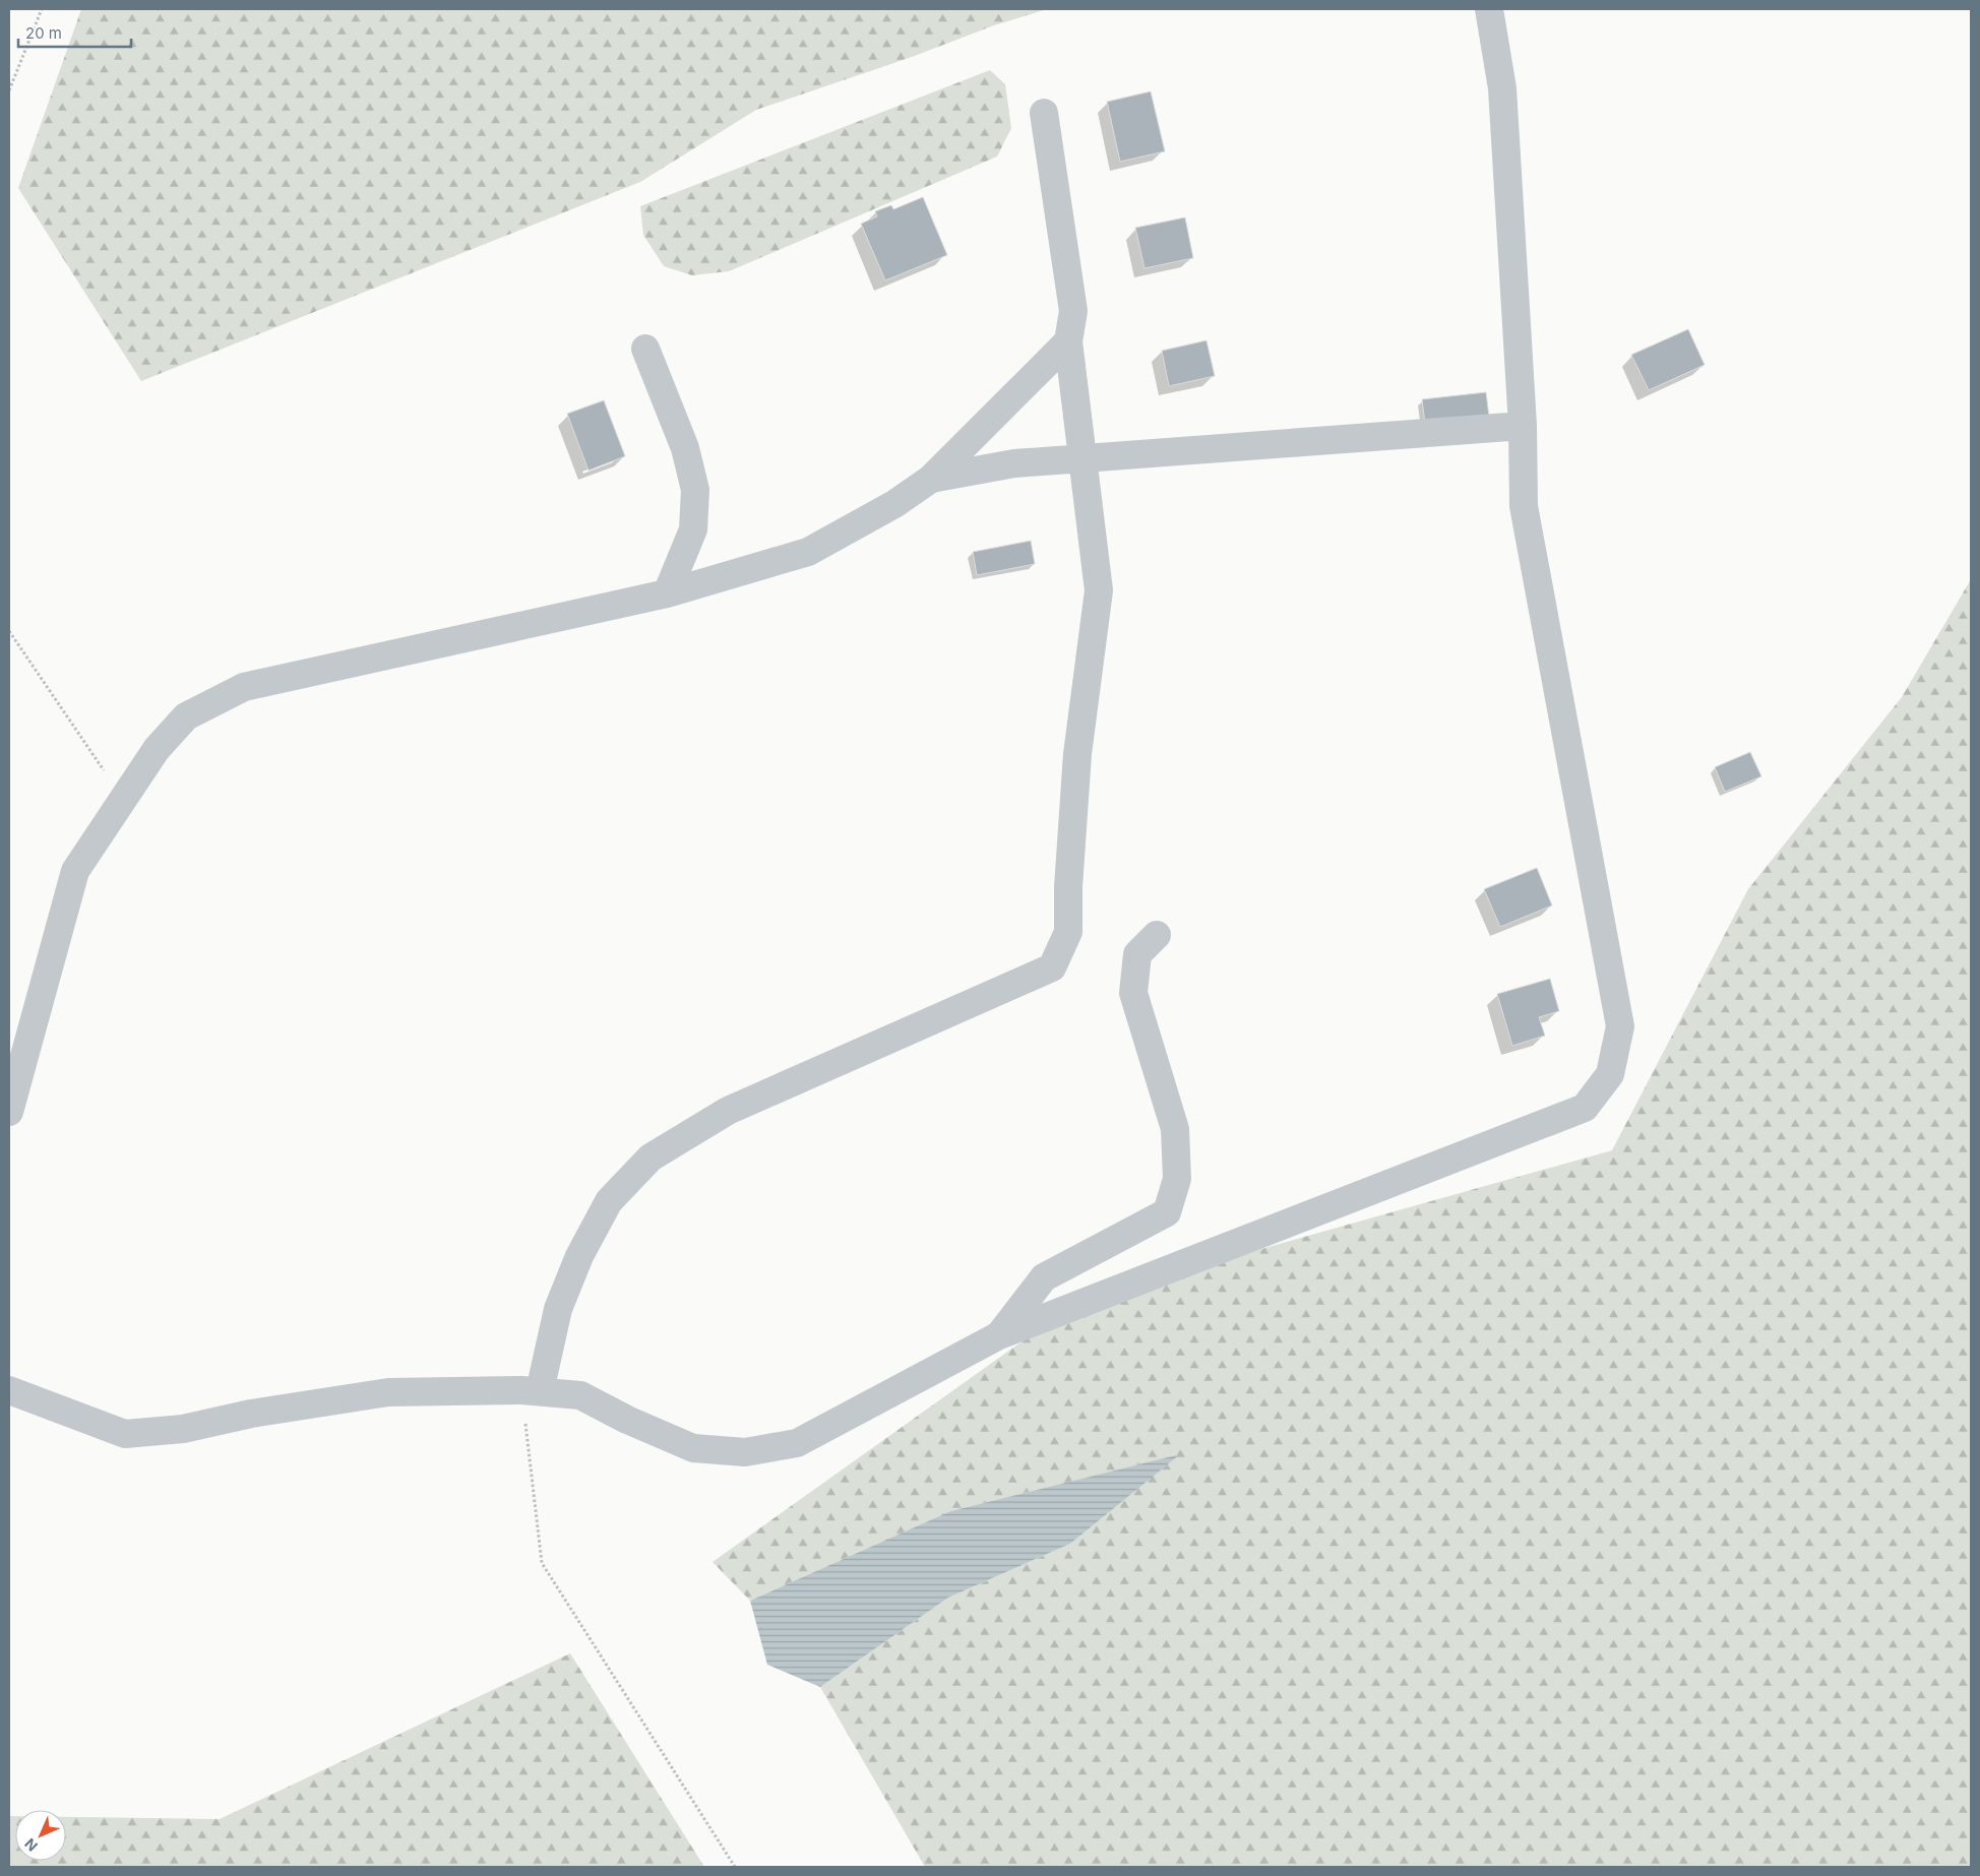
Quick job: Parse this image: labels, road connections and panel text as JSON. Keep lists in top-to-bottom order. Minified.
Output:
{"scale_bar":"20 m","north":"bottom left"}
